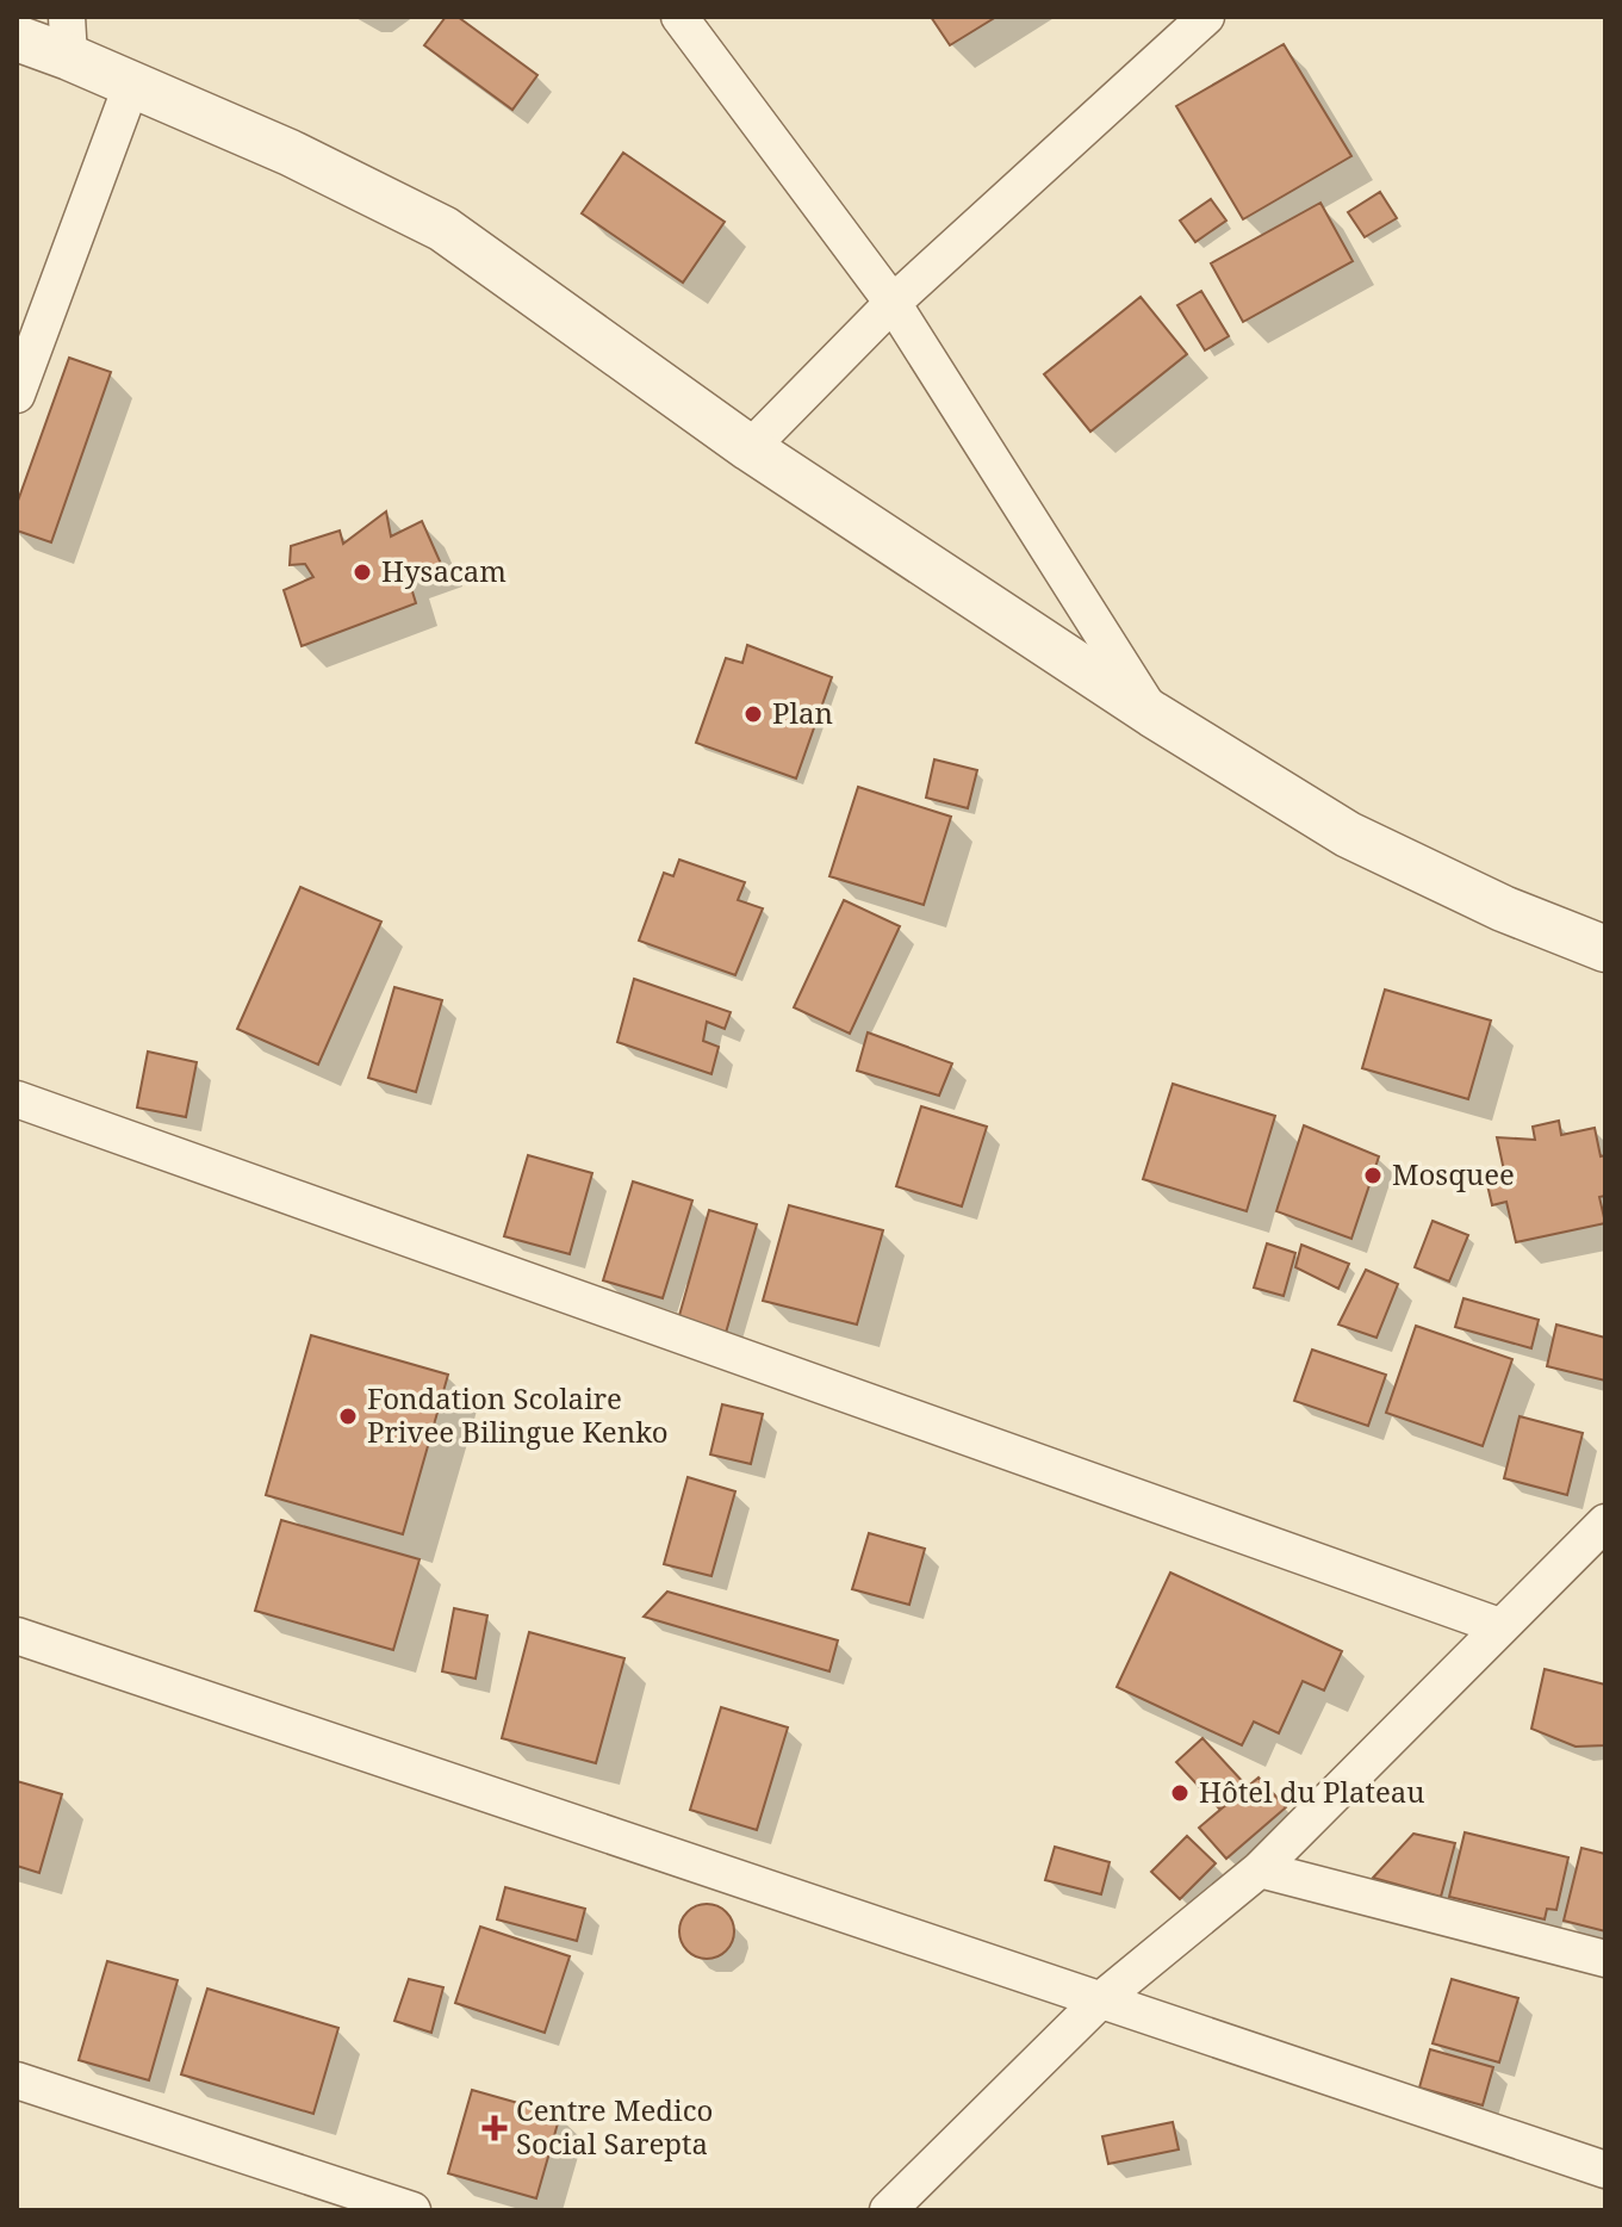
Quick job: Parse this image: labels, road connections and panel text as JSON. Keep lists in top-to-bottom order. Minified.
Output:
{"places":{"other":["Hysacam","Plan","Mosquee","Fondation Scolaire Privee Bilingue Kenko","Hôtel du Plateau"],"health":["Centre Medico Social Sarepta"]}}
